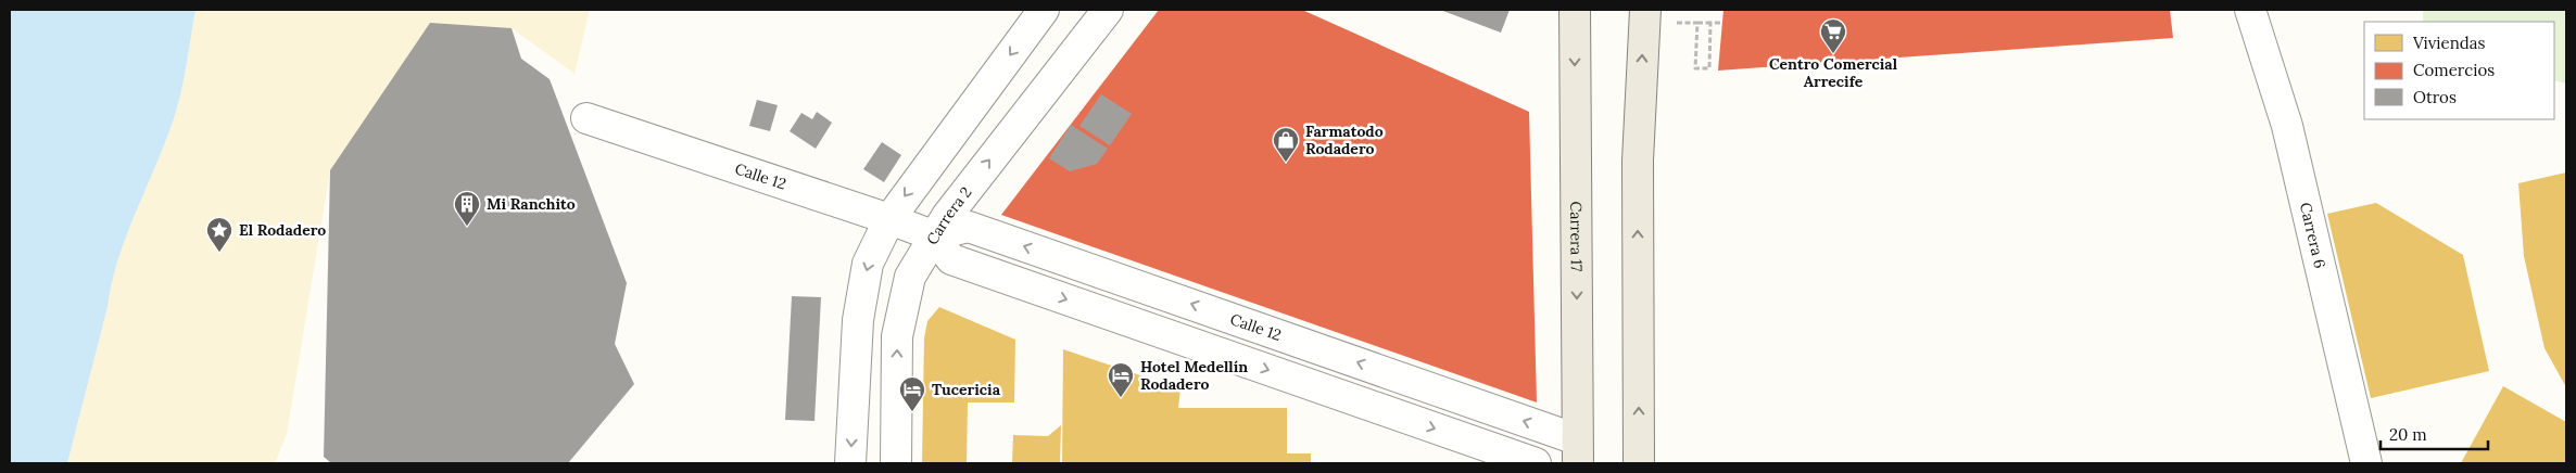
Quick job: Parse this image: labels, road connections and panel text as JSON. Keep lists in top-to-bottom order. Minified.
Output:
{"streets":{"main road":["Carrera 17"],"street":["Calle 12","Carrera 2","Carrera 6"]},"crossings":[["Calle 12","Carrera 2"],["Calle 12","Carrera 17"]],"places":{"supermarket":["Centro Comercial Arrecife"],"shop":["Farmatodo Rodadero"],"building":["Mi Ranchito"],"place":["El Rodadero"],"hotel":["Hotel Medellín Rodadero","Tucericia"]},"legend":["Viviendas","Comercios","Otros"],"scale_bar":"20 m"}
